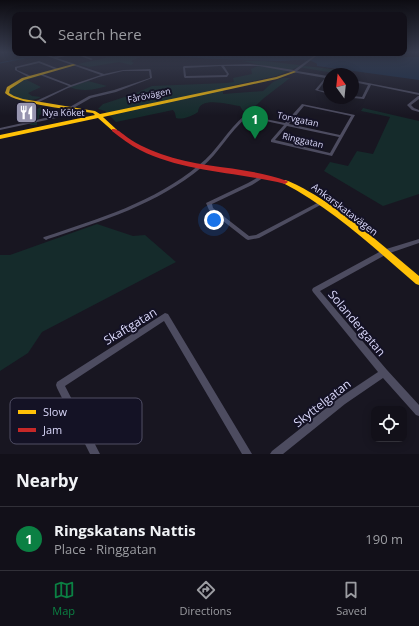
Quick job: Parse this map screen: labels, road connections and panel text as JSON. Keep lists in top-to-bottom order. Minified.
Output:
{"streets":{"street":["Fårövägen","Torvgatan","Ringgatan","Ankarskatavägen","Solandergatan","Skaftgatan","Skyttelgatan"]},"crossings":[["Fårövägen","Ankarskatavägen"],["Torvgatan","Ringgatan"],["Torvgatan","Ankarskatavägen"],["Ankarskatavägen","Solandergatan"],["Solandergatan","Skyttelgatan"]],"places":{"restaurant":["Nya Köket"]},"legend":["Slow","Jam"],"north":"top","page":{"search":"Search here","pins":"1","heading":"Nearby","list":[{"mark":"1","name":"Ringskatans Nattis","note":"Place · Ringgatan","value":"190 m"}],"nav":["Map","Directions","Saved"]}}
